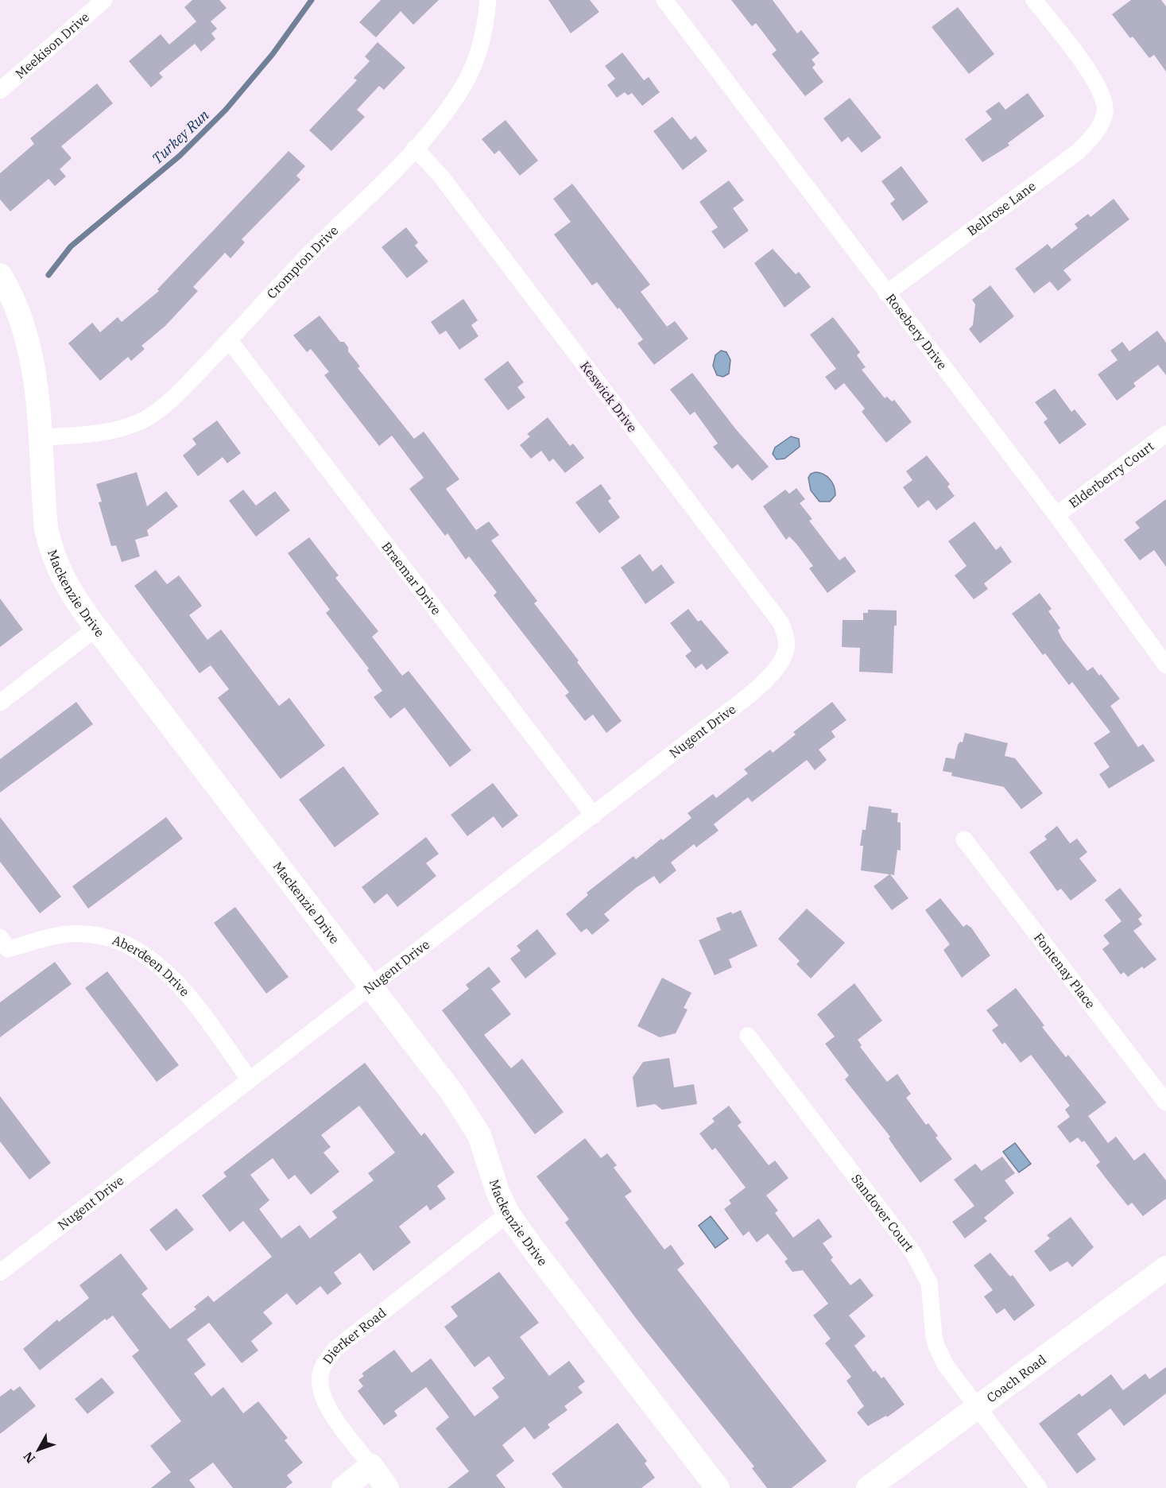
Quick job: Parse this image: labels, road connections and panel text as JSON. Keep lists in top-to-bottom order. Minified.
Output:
{"streets":{"street":["Meekison Drive","Bellrose Lane","Crompton Drive","Rosebery Drive","Keswick Drive","Elderberry Court","Braemar Drive","Mackenzie Drive","Nugent Drive","Aberdeen Drive","Fontenay Place","Sandover Court","Dierker Road","Coach Road"]},"crossings":[["Bellrose Lane","Rosebery Drive"],["Crompton Drive","Keswick Drive"],["Crompton Drive","Braemar Drive"],["Crompton Drive","Mackenzie Drive"],["Rosebery Drive","Elderberry Court"],["Keswick Drive","Nugent Drive"],["Braemar Drive","Nugent Drive"],["Mackenzie Drive","Nugent Drive"],["Mackenzie Drive","Dierker Road"],["Nugent Drive","Aberdeen Drive"],["Sandover Court","Coach Road"]],"water":["Turkey Run"],"north":"bottom left"}
